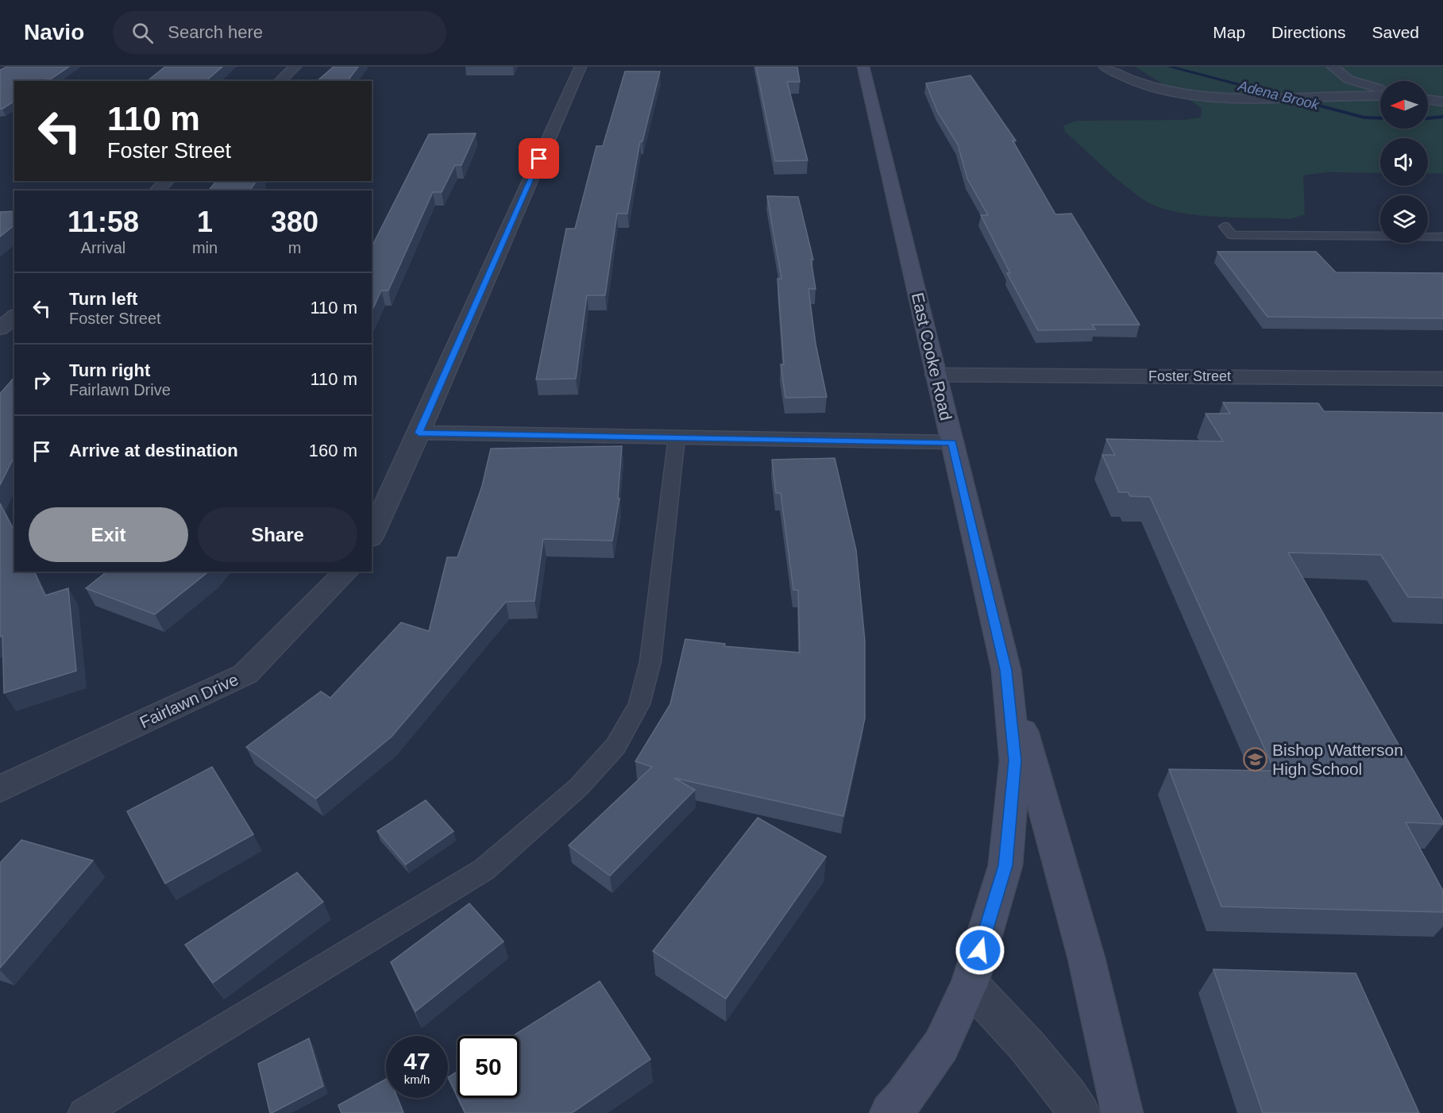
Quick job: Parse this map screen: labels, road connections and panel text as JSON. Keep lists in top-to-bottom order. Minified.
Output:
{"streets":{"main road":["East Cooke Road"],"street":["Foster Street","Fairlawn Drive"]},"crossings":[["East Cooke Road","Foster Street"]],"water":["Adena Brook"],"places":{"school or university":["Bishop Watterson High School"]},"north":"left","page":{"header":"Navio","search":"Search here","nav":["Map","Directions","Saved"],"turn":["110 m","Foster Street"],"eta":["11:58","Arrival","1","min","380","m"],"list":[{"name":"Turn left","note":"Foster Street","value":"110 m"},{"name":"Turn right","note":"Fairlawn Drive","value":"110 m"},{"name":"Arrive at destination","value":"160 m"}],"buttons":["Exit","Share"],"speed":"47 km/h","limit":"50"}}
